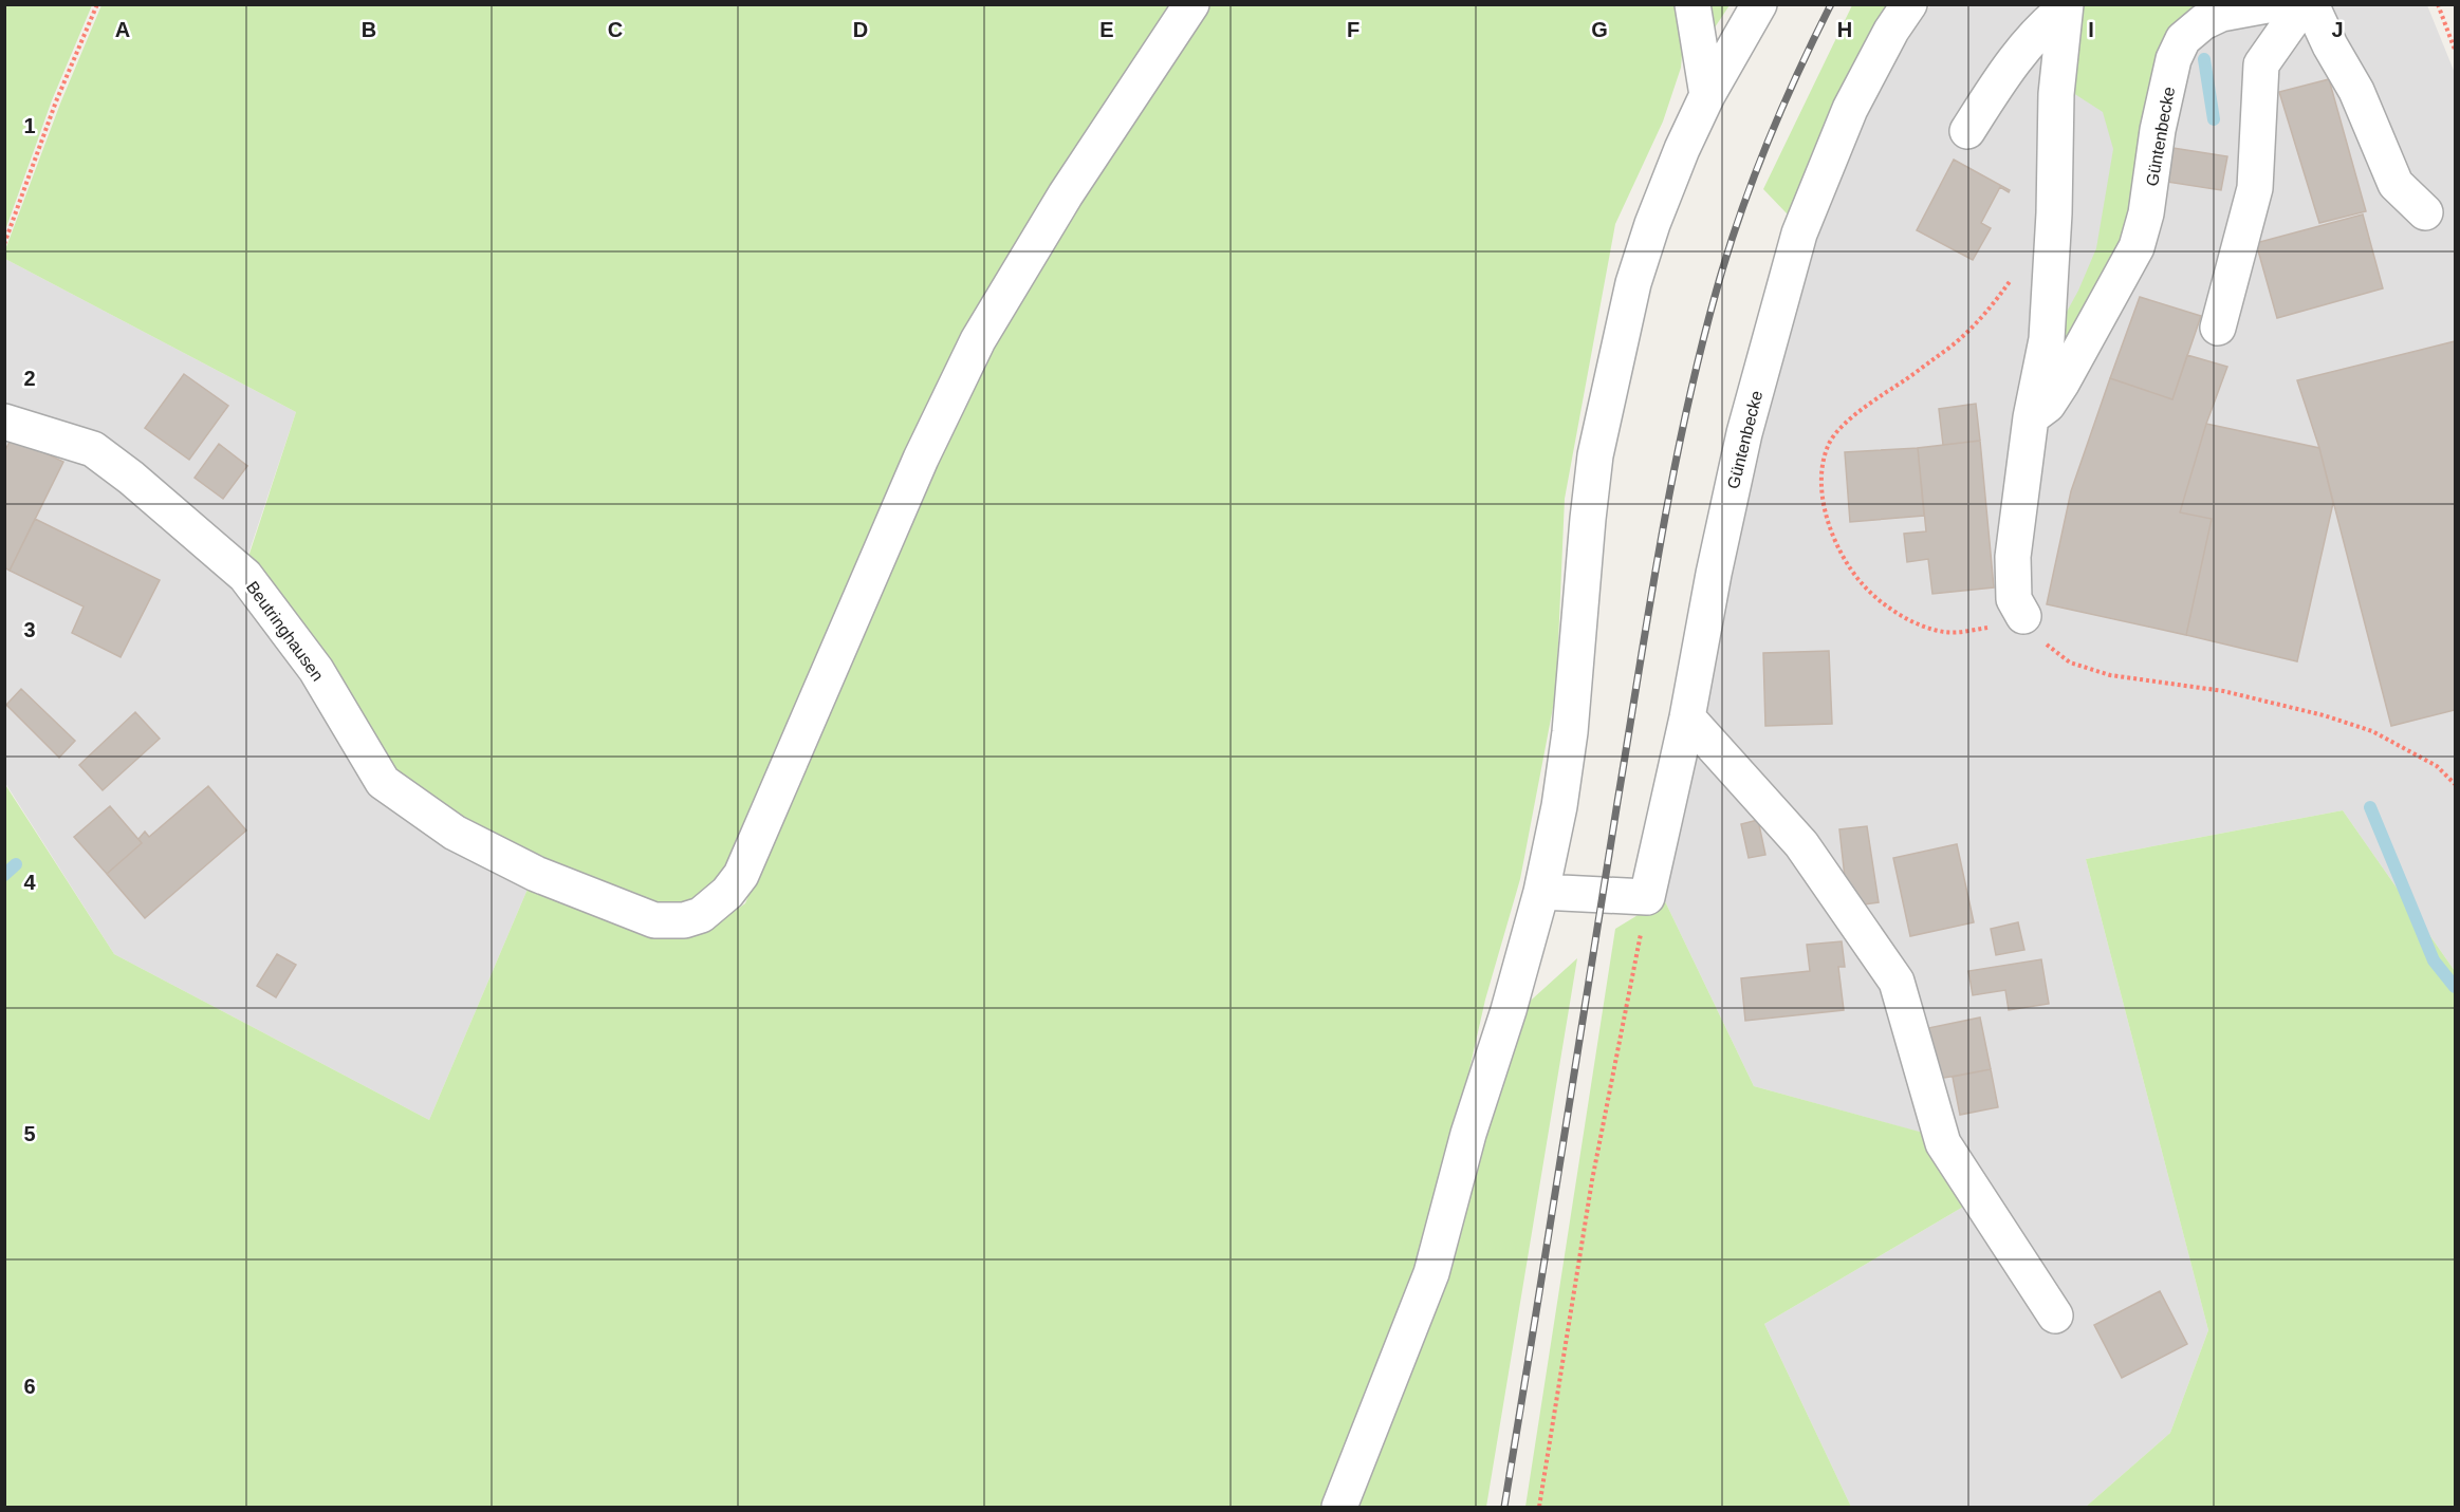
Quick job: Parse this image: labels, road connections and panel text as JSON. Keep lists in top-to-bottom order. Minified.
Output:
{"streets":{"street":["Güntenbecke","Beutringhausen"]},"grid":{"columns":["A","B","C","D","E","F","G","H","I","J"],"rows":["1","2","3","4","5","6"]}}
